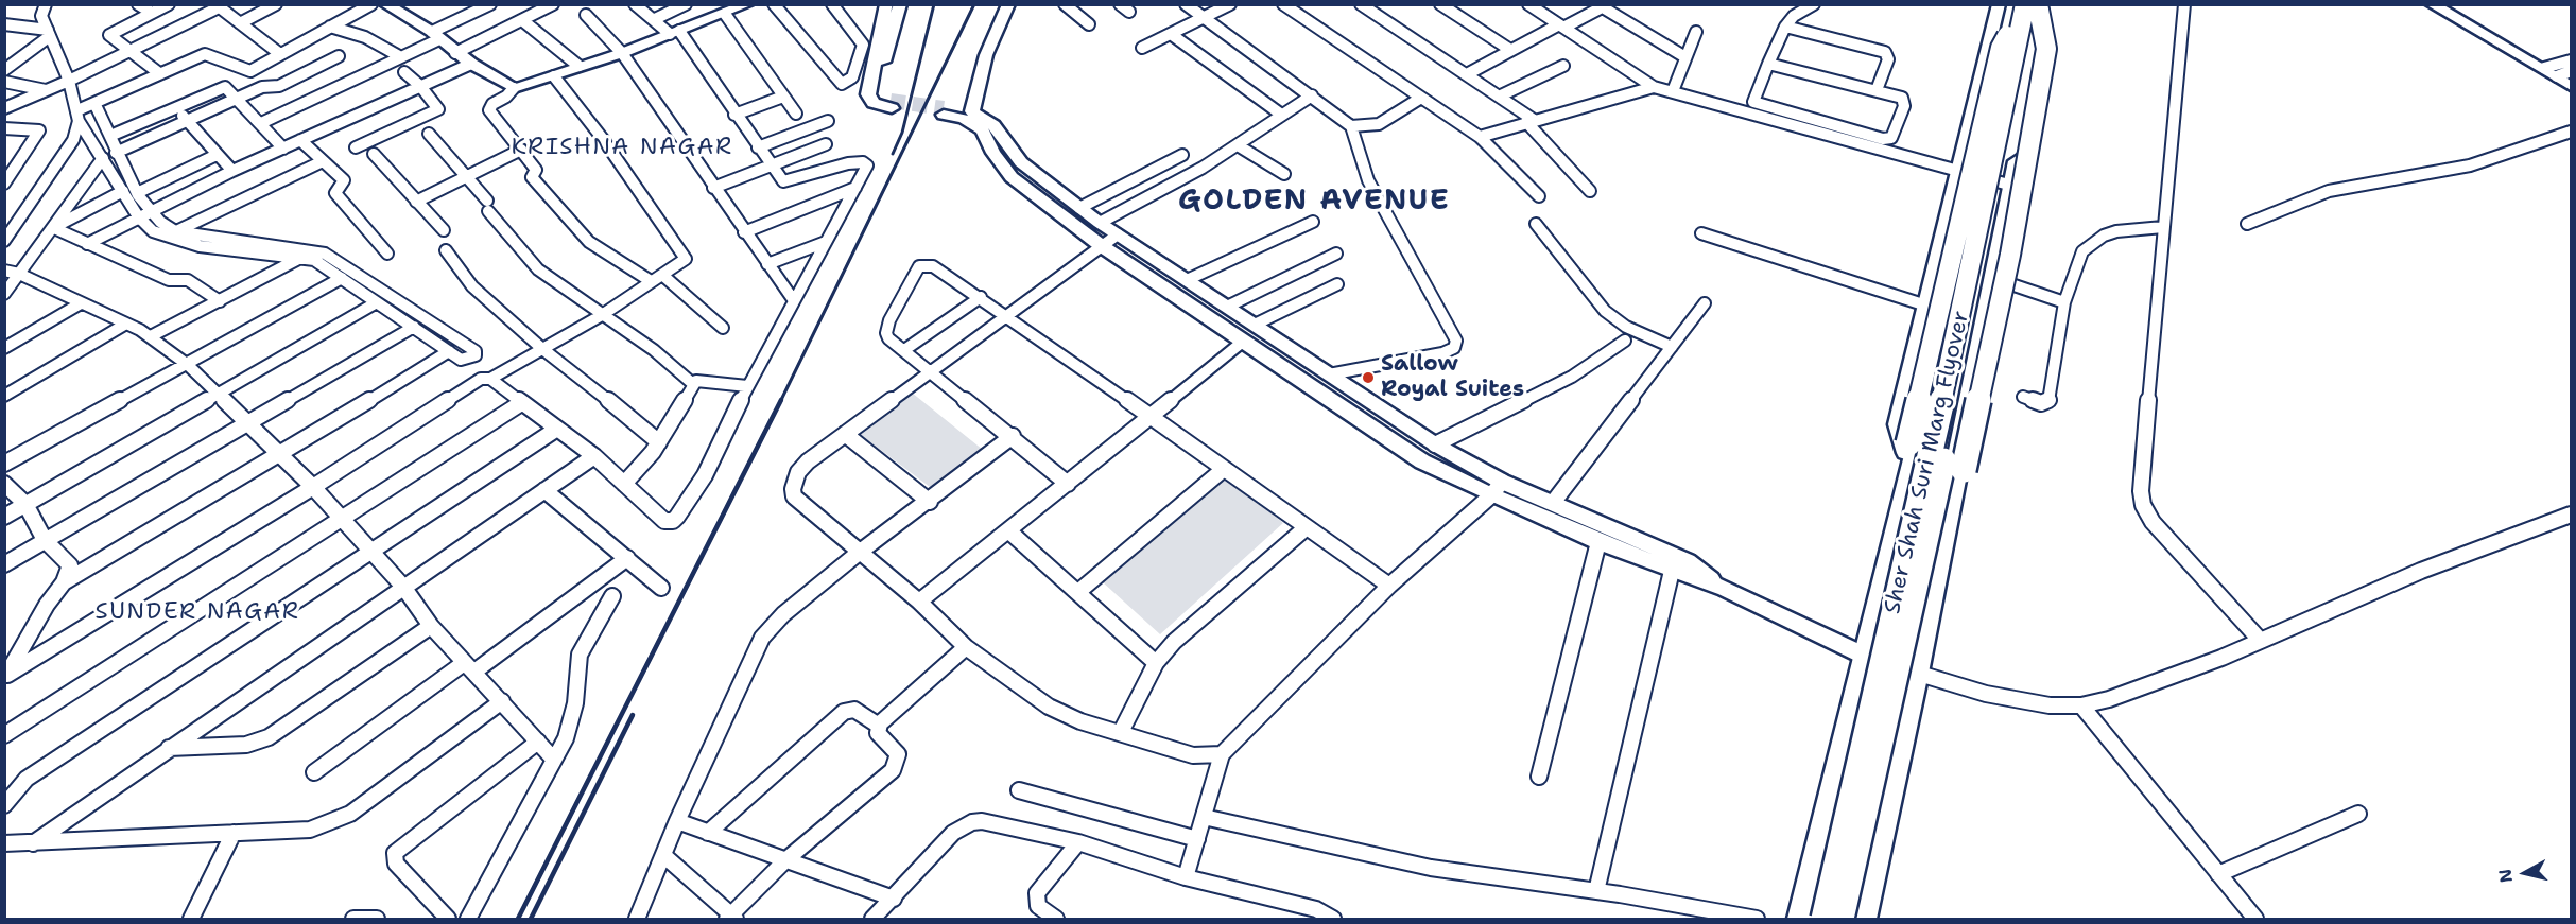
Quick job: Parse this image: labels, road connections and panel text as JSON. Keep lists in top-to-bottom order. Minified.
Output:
{"streets":{"highway":["Sher Shah Suri Marg Flyover"]},"districts":["KRISHNA NAGAR","GOLDEN AVENUE","SUNDER NAGAR"],"places":["Sallow Royal Suites"],"north":"left"}
